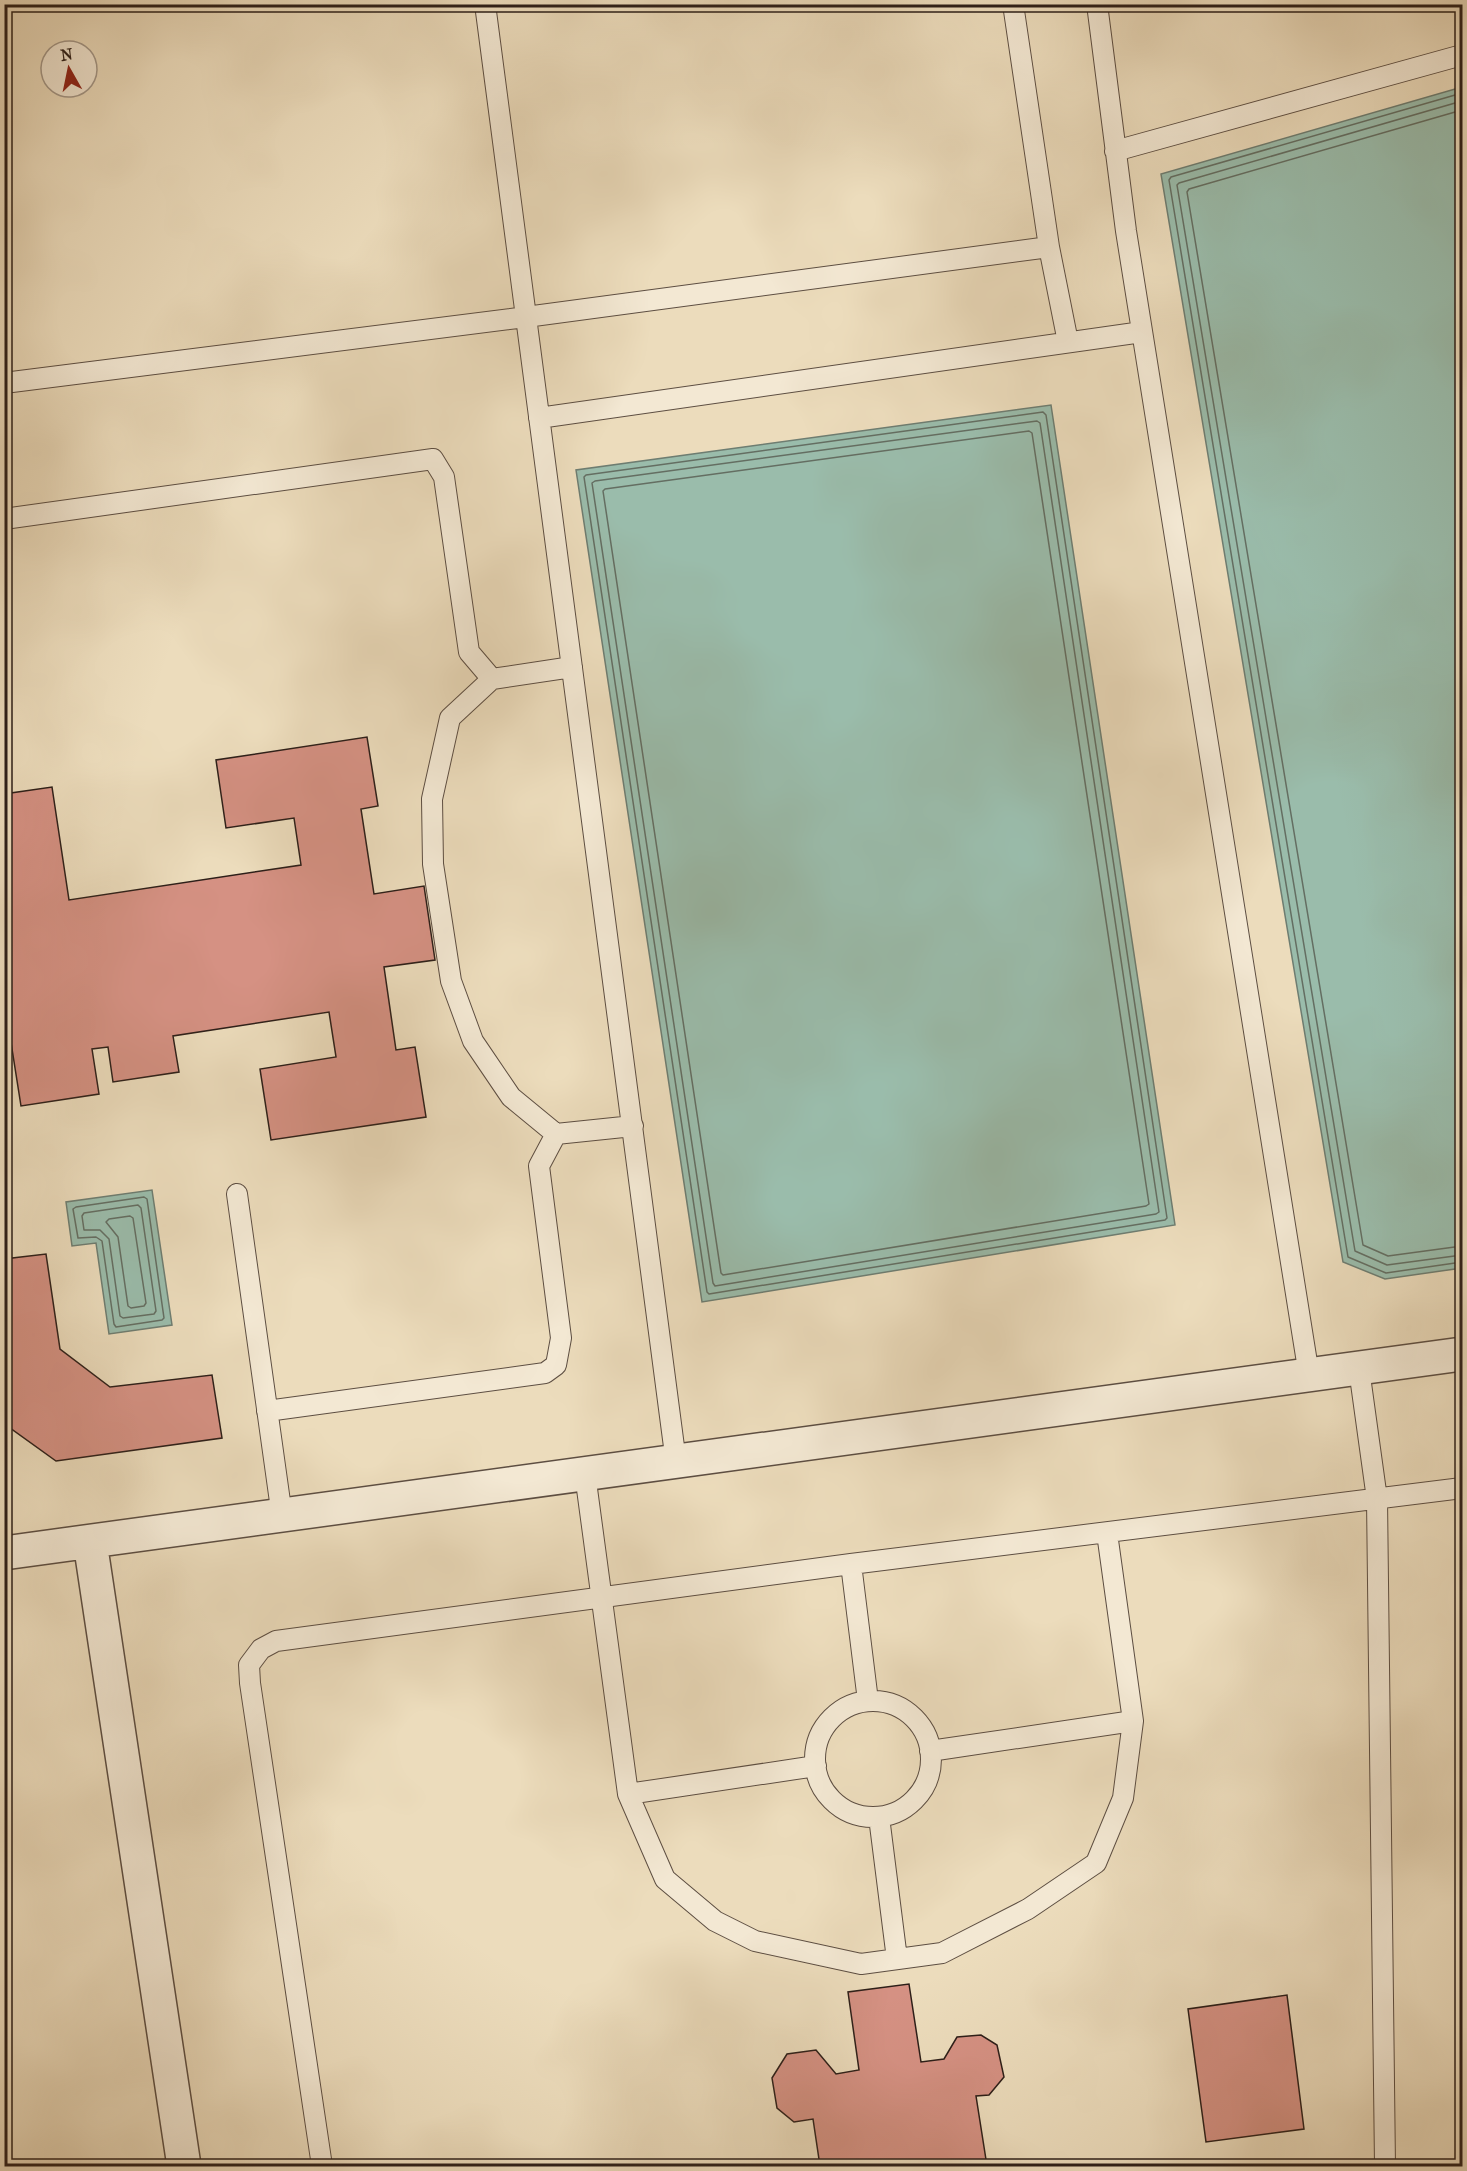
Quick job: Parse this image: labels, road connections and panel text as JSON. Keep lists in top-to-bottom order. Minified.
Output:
{"north":"top"}
